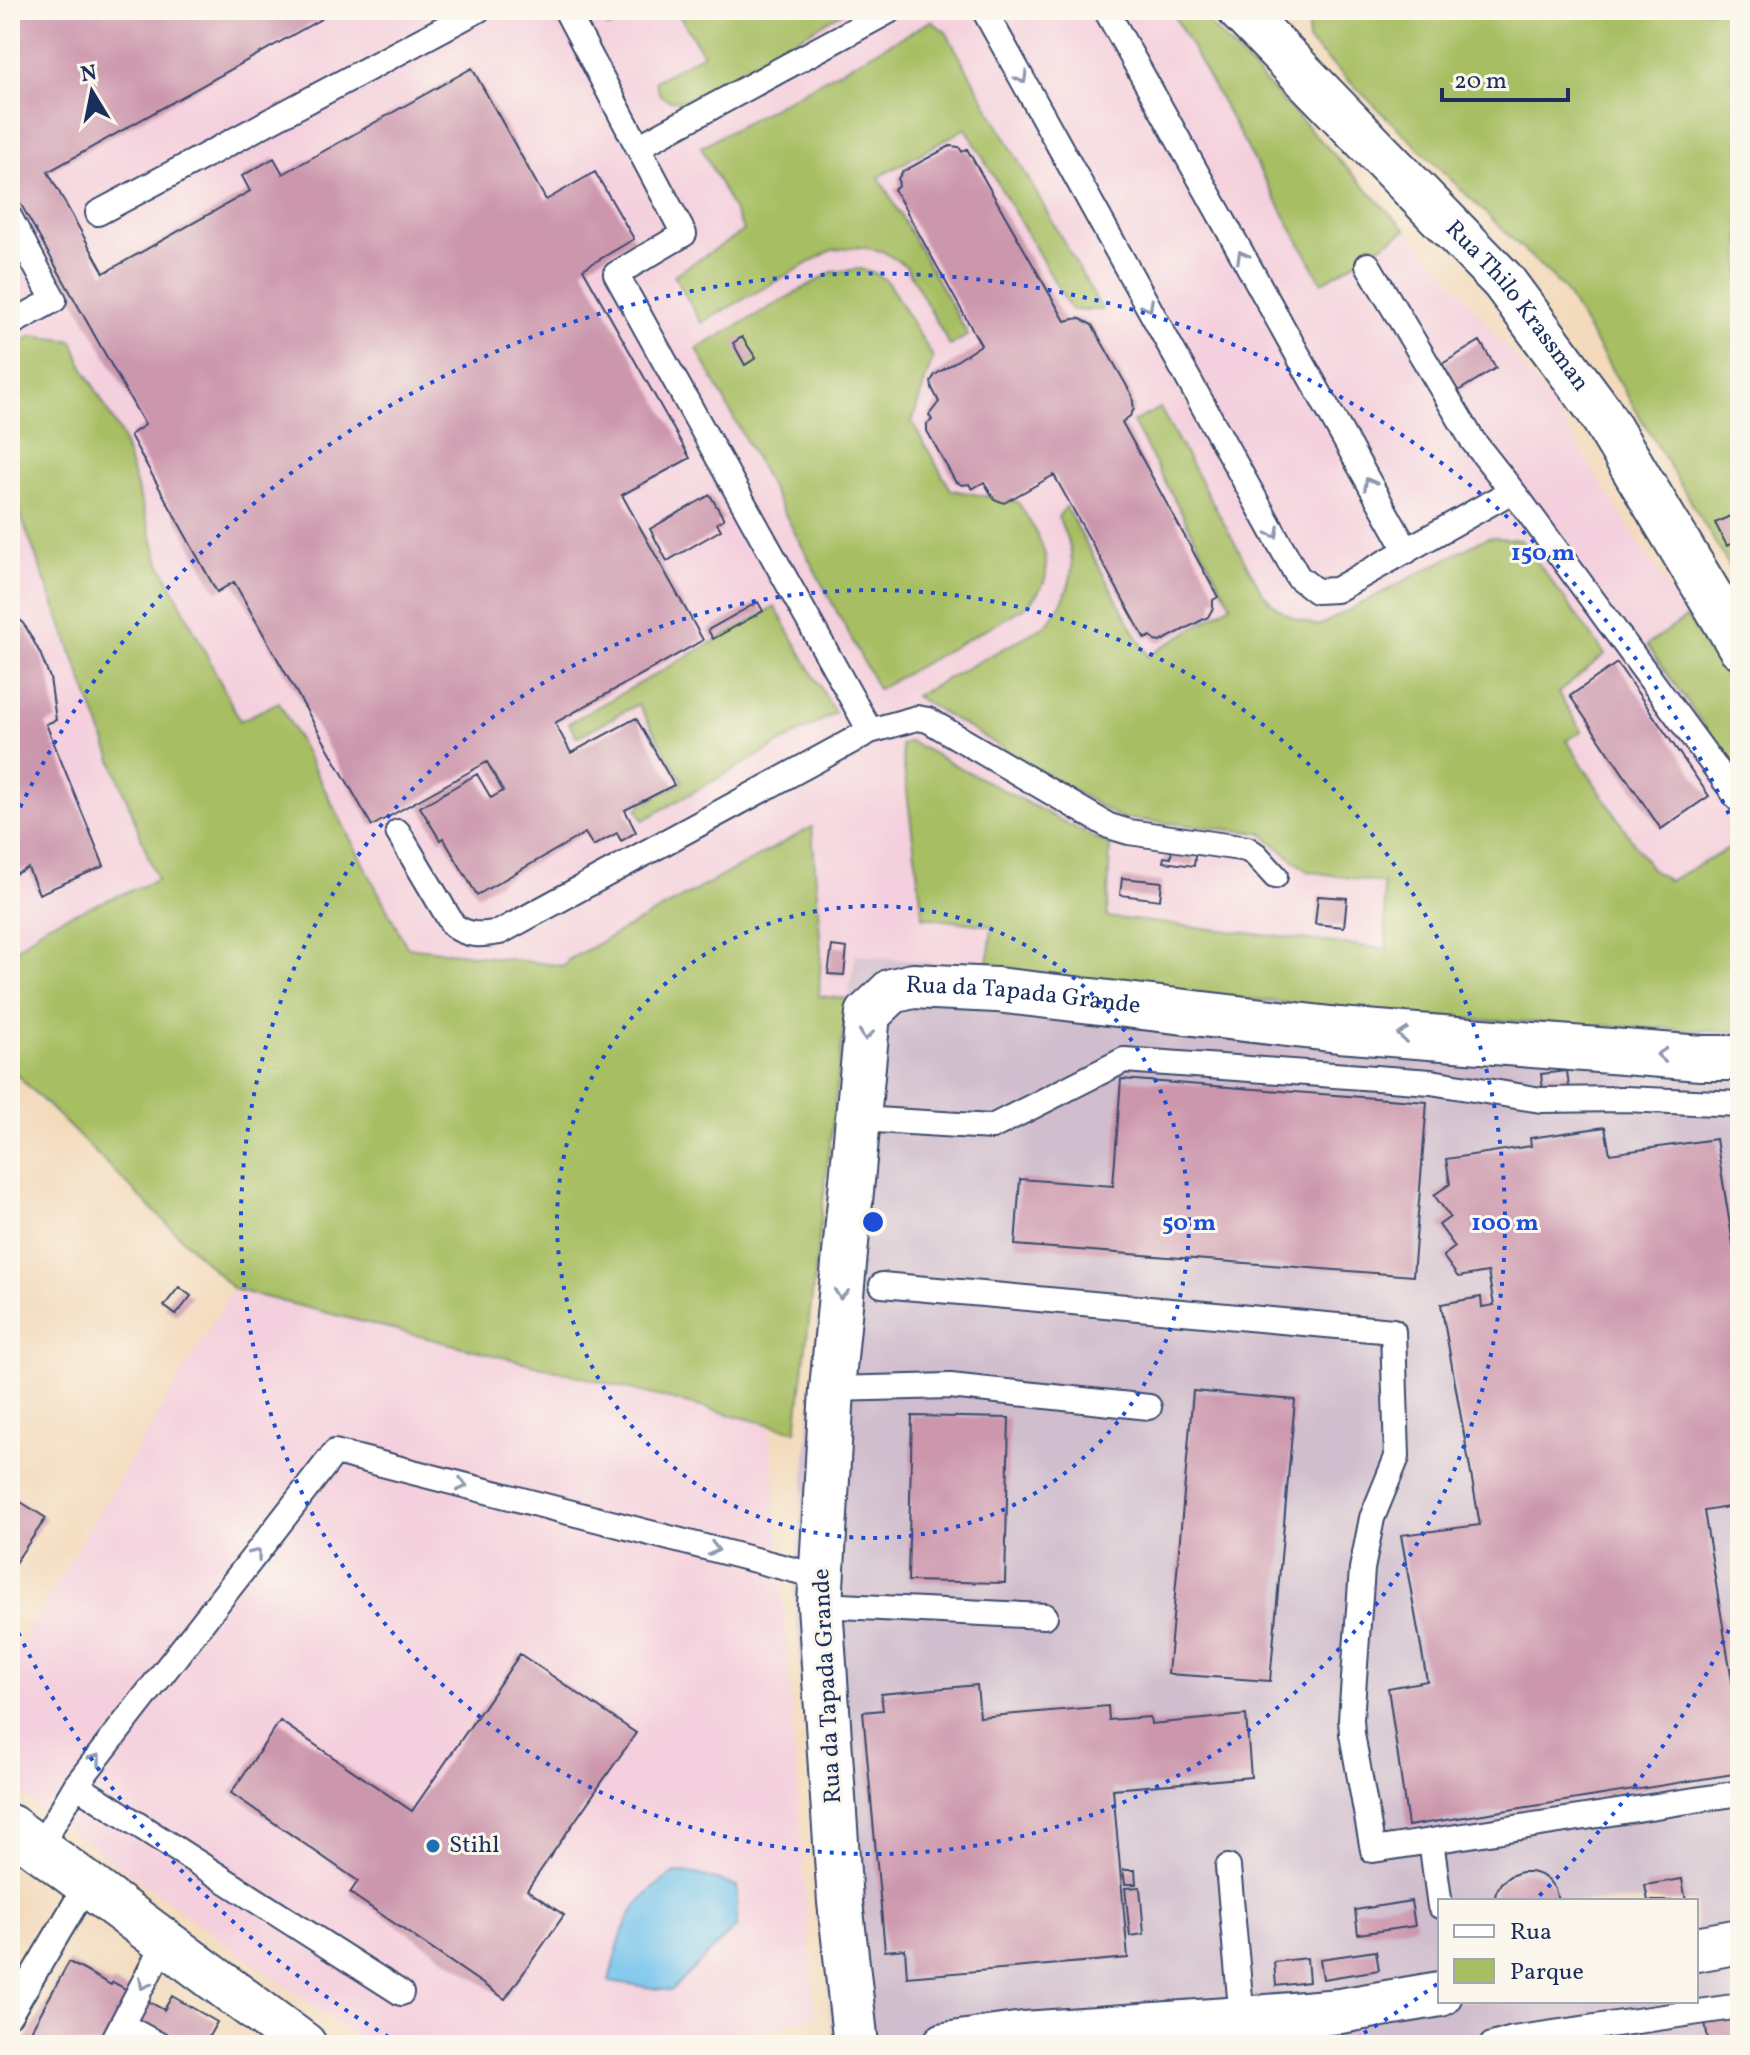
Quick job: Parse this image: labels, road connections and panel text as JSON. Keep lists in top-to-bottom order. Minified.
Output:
{"streets":{"street":["Rua Thilo Krassman","Rua da Tapada Grande"]},"places":["Stihl"],"legend":["Rua","Parque"],"scale_bar":"20 m","north":"top","rings":["150 m","50 m","100 m"]}
